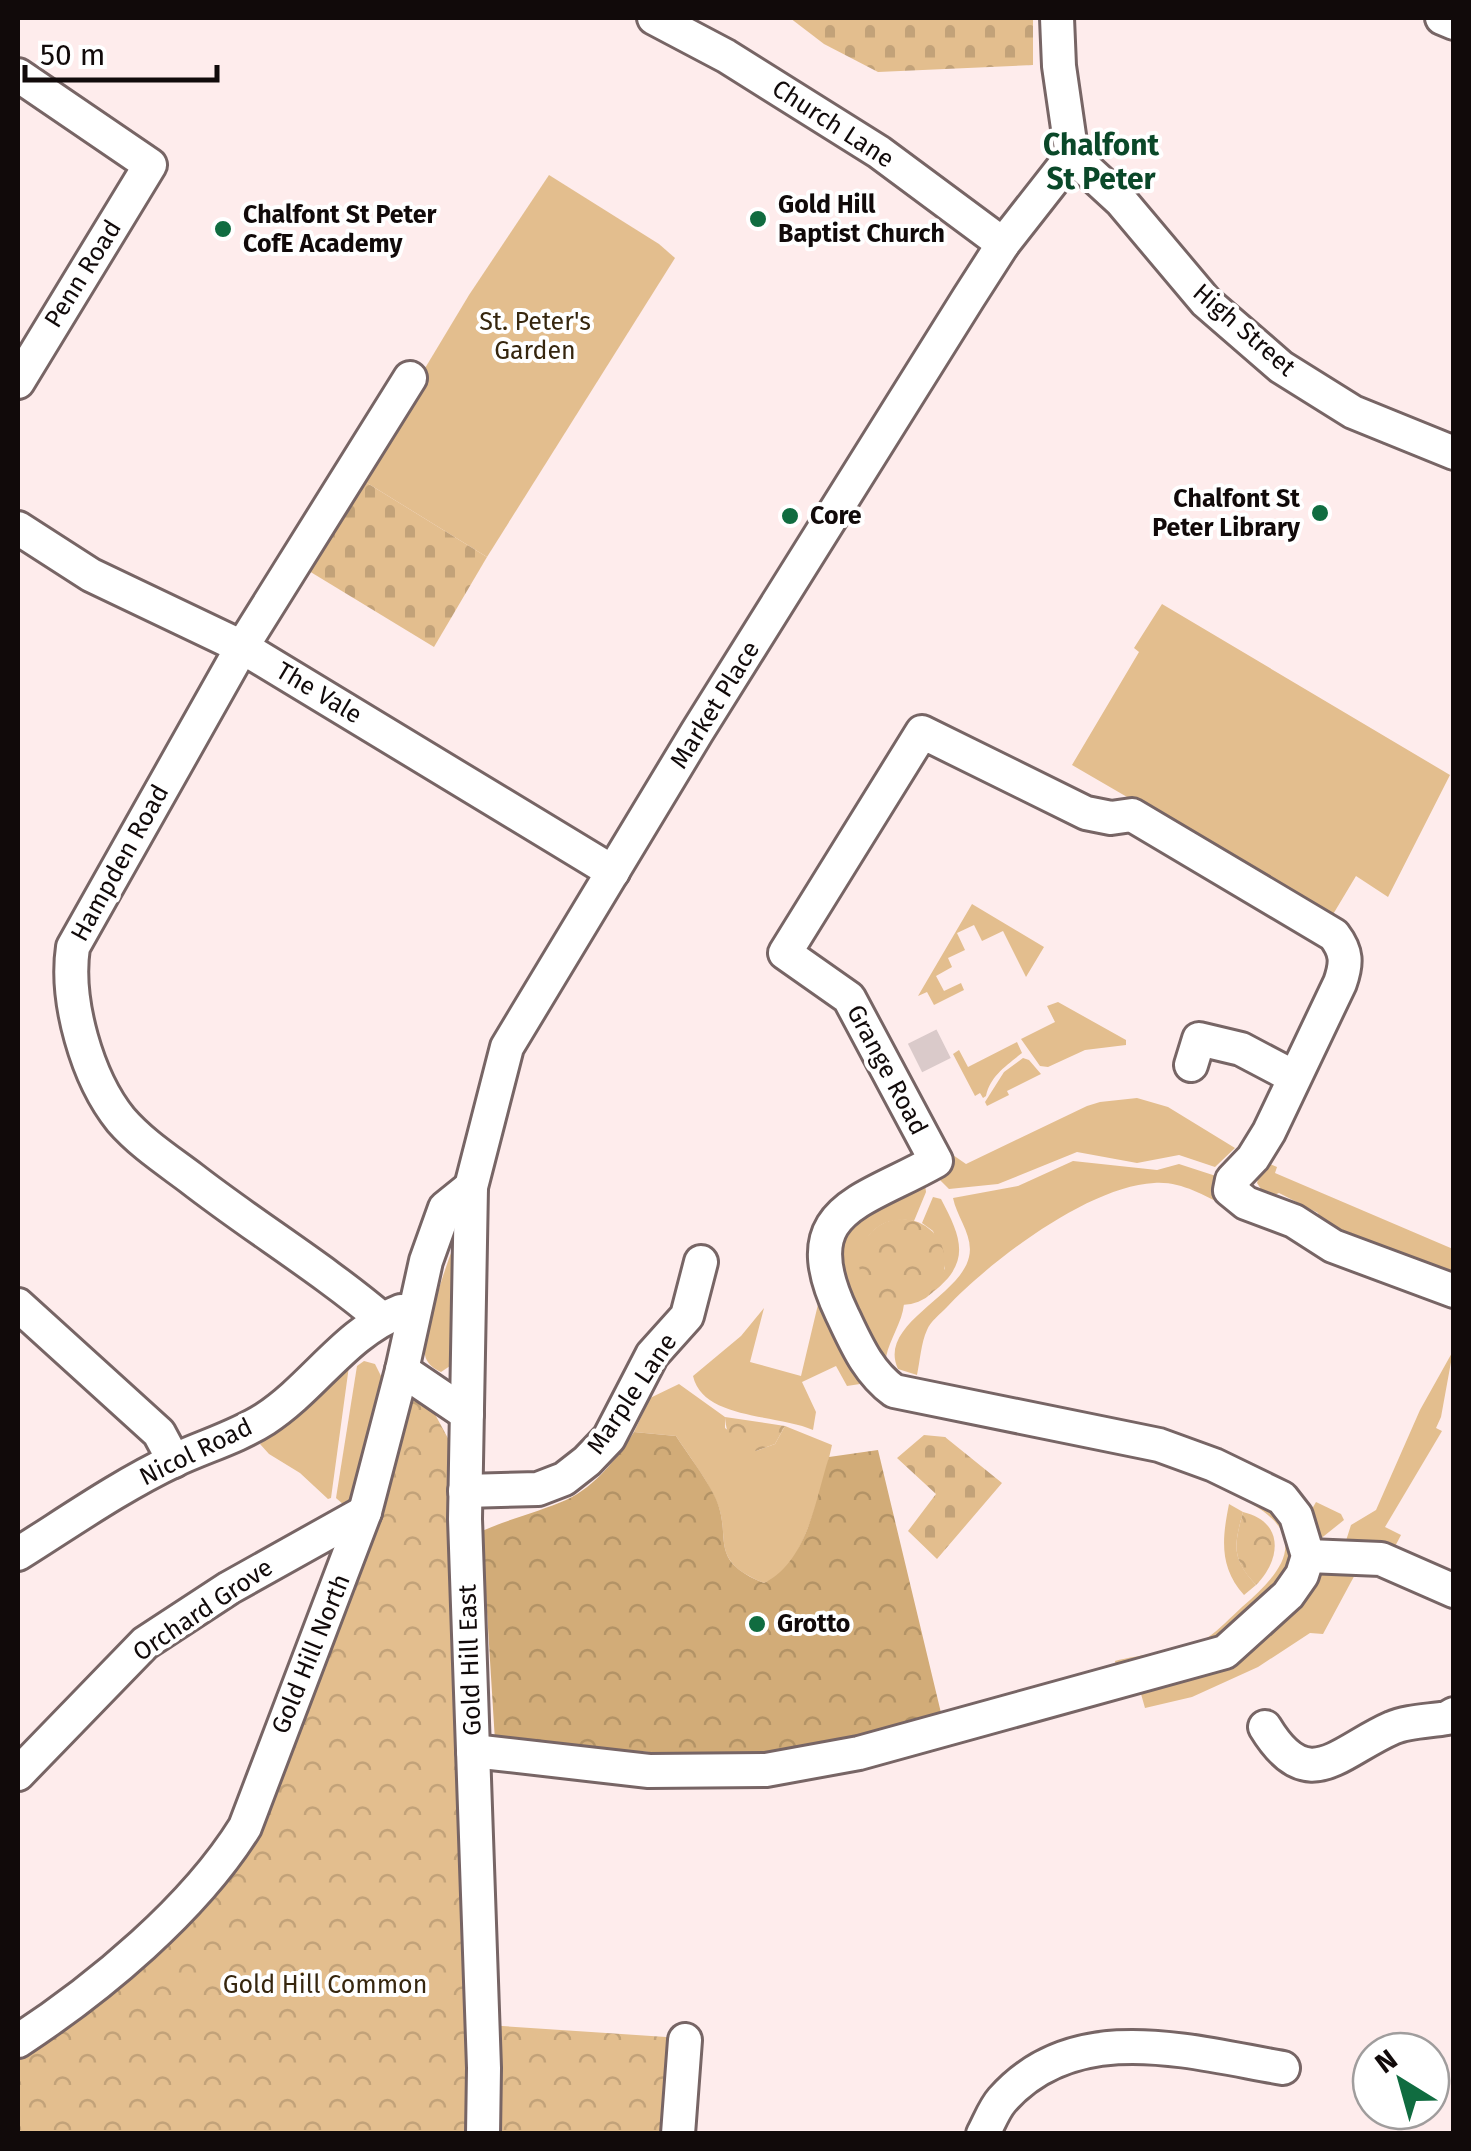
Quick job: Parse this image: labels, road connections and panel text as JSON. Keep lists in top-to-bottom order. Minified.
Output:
{"streets":{"street":["Church Lane","Penn Road","High Street","The Vale","Market Place","Hampden Road","Grange Road","Marple Lane","Nicol Road","Orchard Grove","Gold Hill North","Gold Hill East"]},"crossings":[["Church Lane","Market Place"],["The Vale","Market Place"],["The Vale","Hampden Road"],["Market Place","Gold Hill North"],["Market Place","Gold Hill East"],["Hampden Road","Nicol Road"],["Marple Lane","Gold Hill East"],["Nicol Road","Gold Hill North"],["Orchard Grove","Gold Hill North"],["Gold Hill North","Gold Hill East"]],"districts":["Chalfont St Peter"],"parks":["St. Peter's Garden","Gold Hill Common"],"places":["Gold Hill Baptist Church","Chalfont St Peter CofE Academy","Chalfont St Peter Library","Core","Grotto"],"scale_bar":"50 m","north":"top left"}
